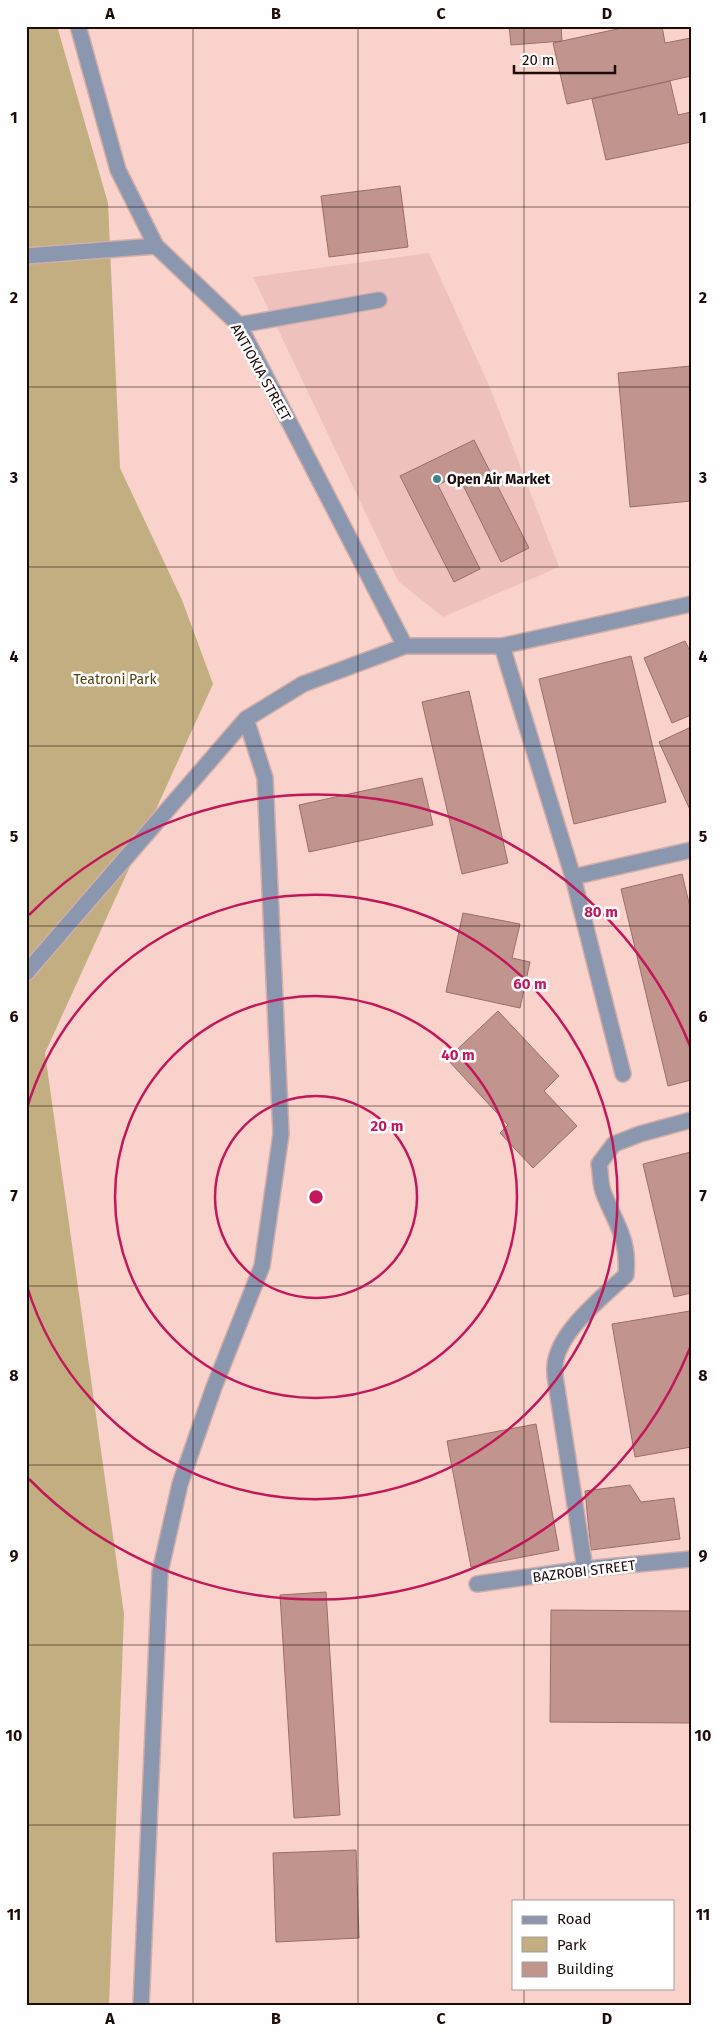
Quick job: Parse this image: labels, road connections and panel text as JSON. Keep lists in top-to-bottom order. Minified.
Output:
{"streets":{"street":["ANTIOKIA STREET","BAZROBI STREET"]},"parks":["Teatroni Park"],"places":["Open Air Market"],"legend":["Road","Park","Building"],"scale_bar":"20 m","grid":{"columns":["A","B","C","D"],"rows":["1","2","3","4","5","6","7","8","9","10","11"]},"rings":["80 m","60 m","40 m","20 m"]}
